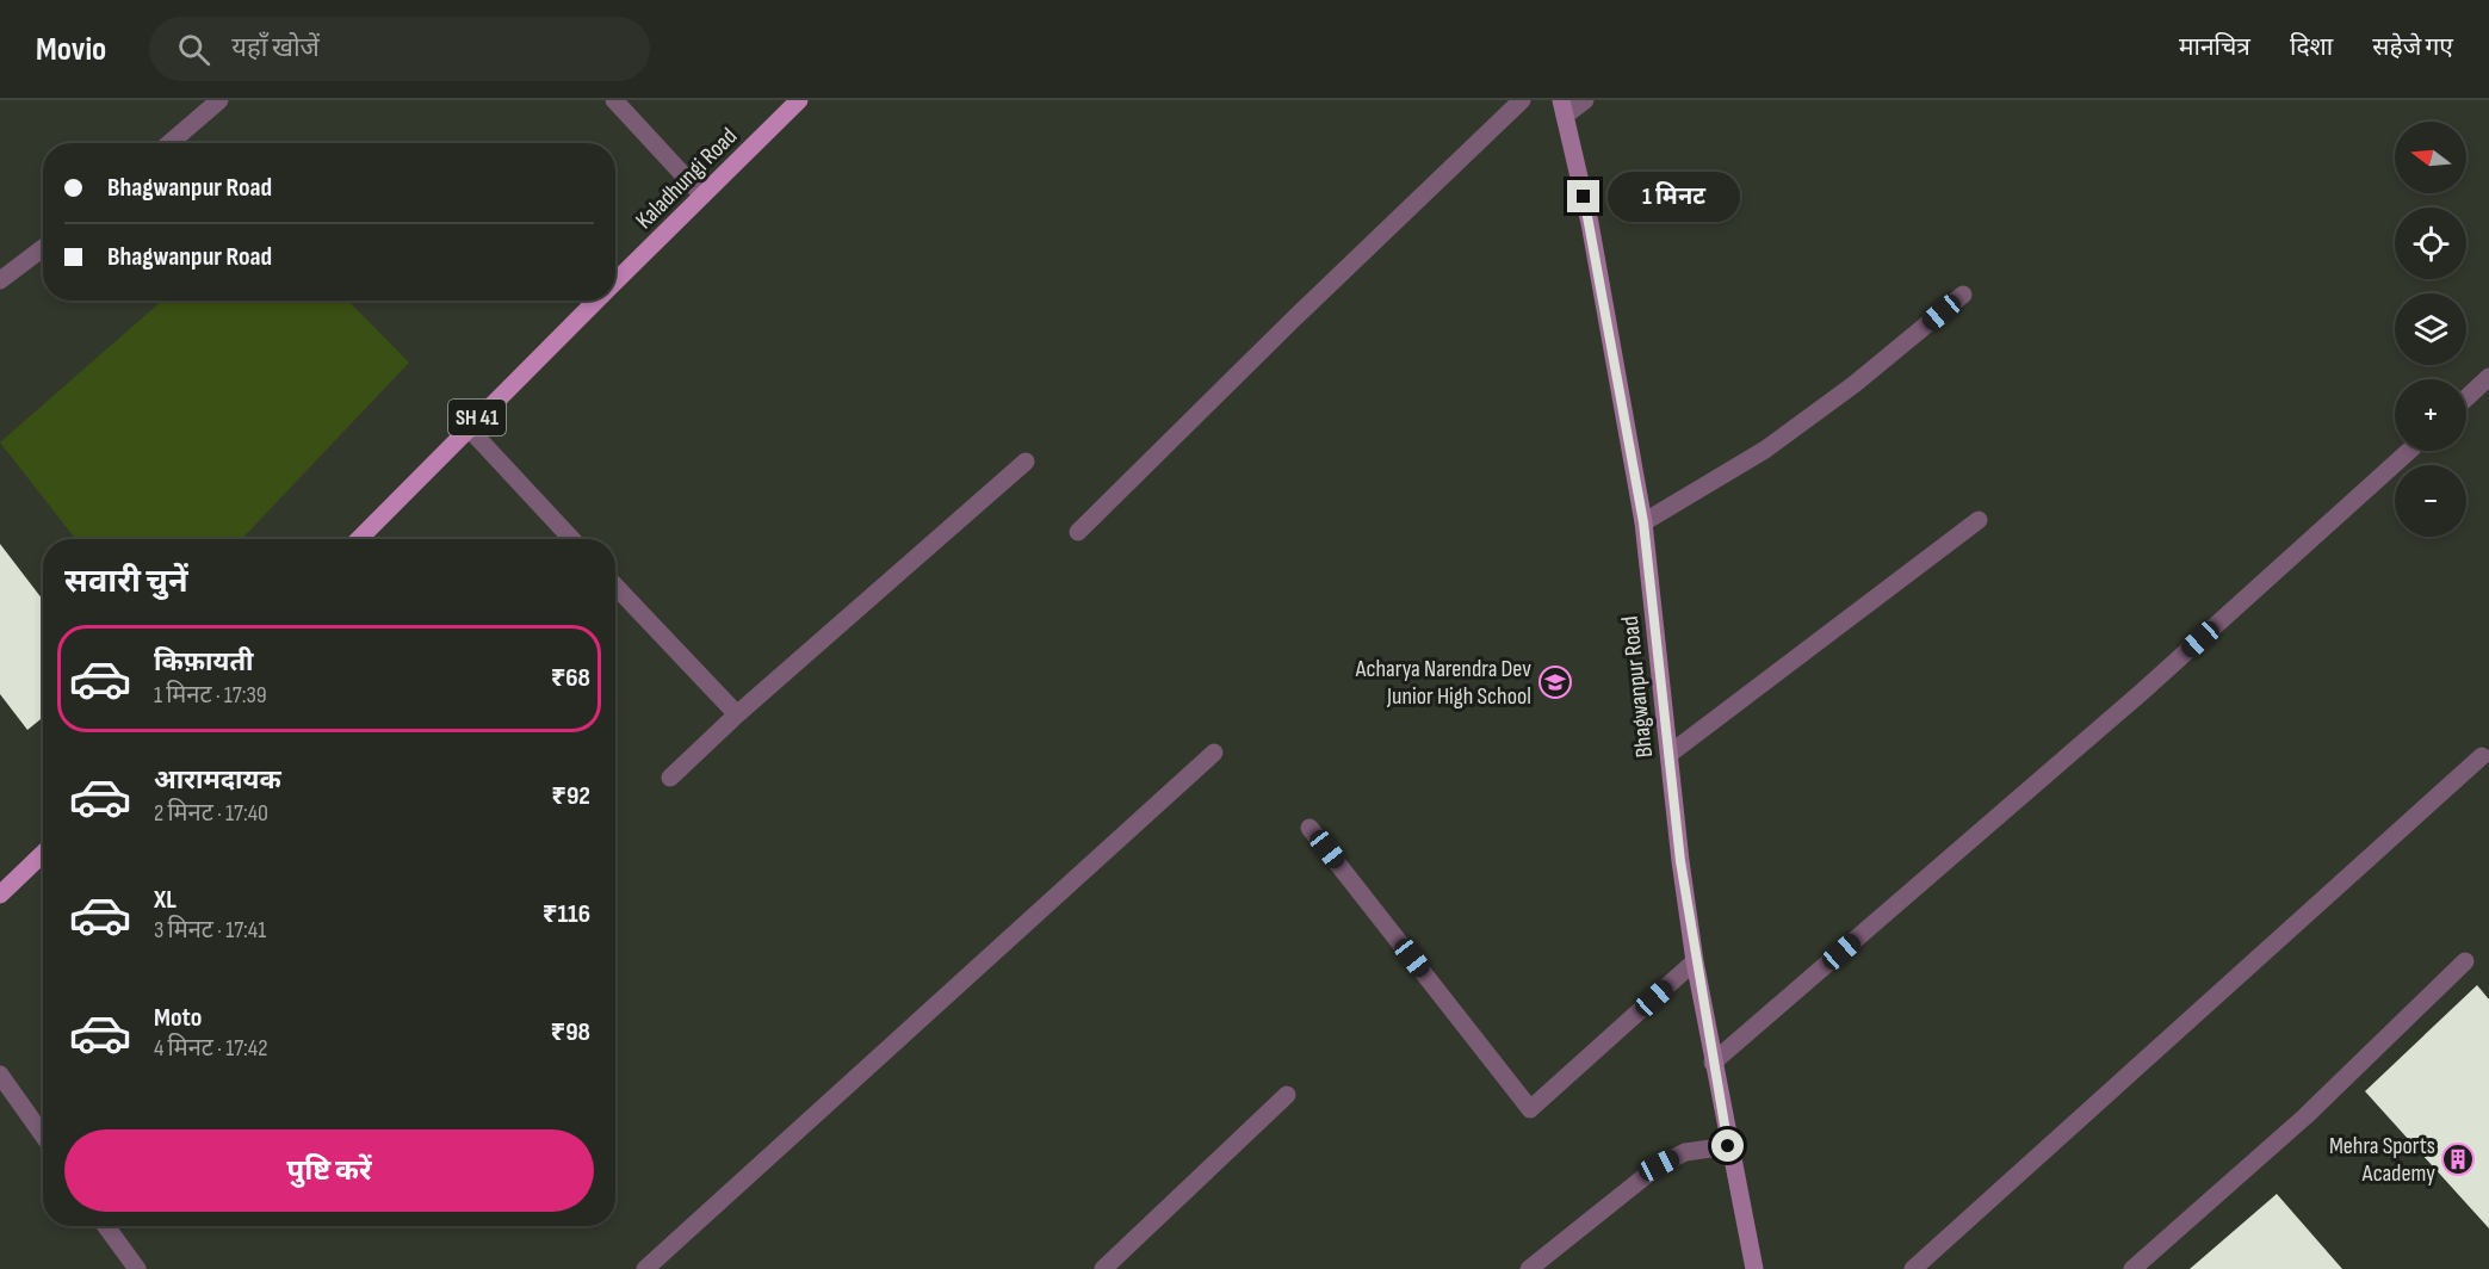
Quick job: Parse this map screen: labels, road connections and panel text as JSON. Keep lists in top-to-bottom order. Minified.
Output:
{"streets":{"main road":["Kaladhungi Road","SH 41"],"street":["Bhagwanpur Road"]},"places":{"school or university":["Acharya Narendra Dev Junior High School"],"building":["Mehra Sports Academy"]},"north":"left","page":{"header":"Movio","search":"यहाँ खोजें","nav":["मानचित्र","दिशा","सहेजे गए"],"map_buttons":["+","−"],"banner":["Bhagwanpur Road","Bhagwanpur Road"],"bubble":"1 मिनट","heading":"सवारी चुनें","list":[{"name":"किफ़ायती","note":"1 मिनट · 17:39","value":"₹68"},{"name":"आरामदायक","note":"2 मिनट · 17:40","value":"₹92"},{"name":"XL","note":"3 मिनट · 17:41","value":"₹116"},{"name":"Moto","note":"4 मिनट · 17:42","value":"₹98"}],"buttons":"पुष्टि करें"}}
